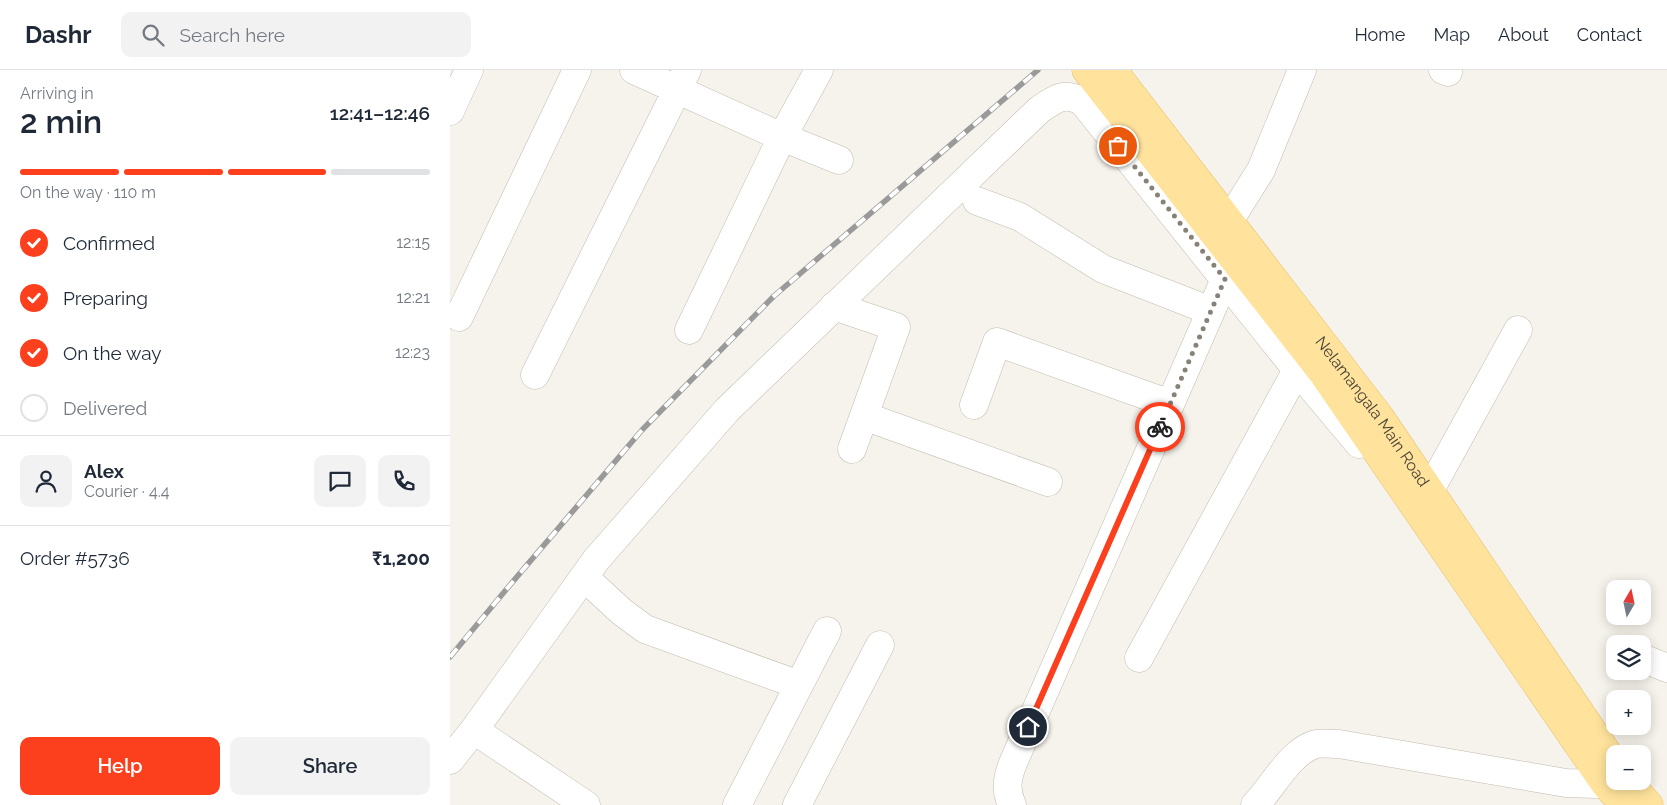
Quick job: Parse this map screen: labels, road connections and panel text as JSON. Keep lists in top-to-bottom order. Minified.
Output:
{"streets":{"main road":["Nelamangala Main Road"]},"north":"top","page":{"header":"Dashr","search":"Search here","nav":["Home","Map","About","Contact"],"heading":["2 min","Arriving in","12:41–12:46"],"panel":["Alex","Courier · 4.4","Order #5736","₹1,200"],"bar":"On the way · 110 m","list":[["Confirmed","12:15"],["Preparing","12:21"],["On the way","12:23"],"Delivered"],"map_buttons":["+","−"],"buttons":["Help","Share"]}}
